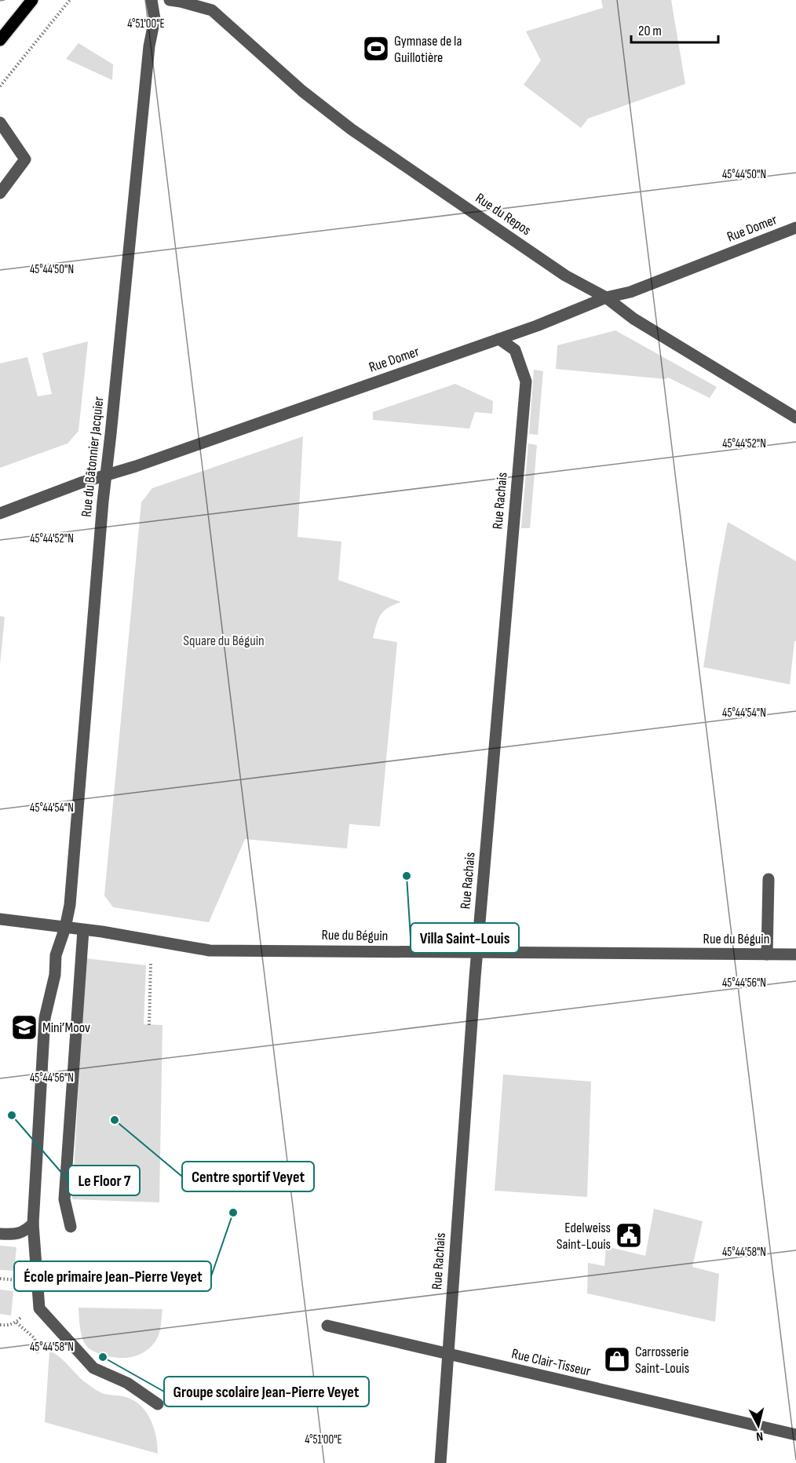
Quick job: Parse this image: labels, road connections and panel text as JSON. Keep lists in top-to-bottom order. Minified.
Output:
{"streets":{"street":["Rue du Repos","Rue Domer","Rue du Bâtonnier Jacquier","Rue Rachais","Rue du Béguin","Rue Clair-Tisseur"]},"crossings":[["Rue du Repos","Rue Domer"],["Rue Domer","Rue du Bâtonnier Jacquier"],["Rue Domer","Rue Rachais"],["Rue du Bâtonnier Jacquier","Rue du Béguin"],["Rue Rachais","Rue du Béguin"],["Rue Rachais","Rue Clair-Tisseur"]],"parks":["Square du Béguin"],"places":{"sports":["Gymnase de la Guillotière"],"other":["Villa Saint-Louis","Le Floor 7","Centre sportif Veyet","École primaire Jean-Pierre Veyet","Groupe scolaire Jean-Pierre Veyet"],"school or university":["Mini’Moov"],"public building":["Edelweiss Saint-Louis"],"shop":["Carrosserie Saint-Louis"]},"scale_bar":"20 m","north":"bottom","coordinates":["4°51'00\"E","45°44'50\"N","45°44'52\"N","45°44'54\"N","45°44'56\"N","45°44'58\"N"]}
